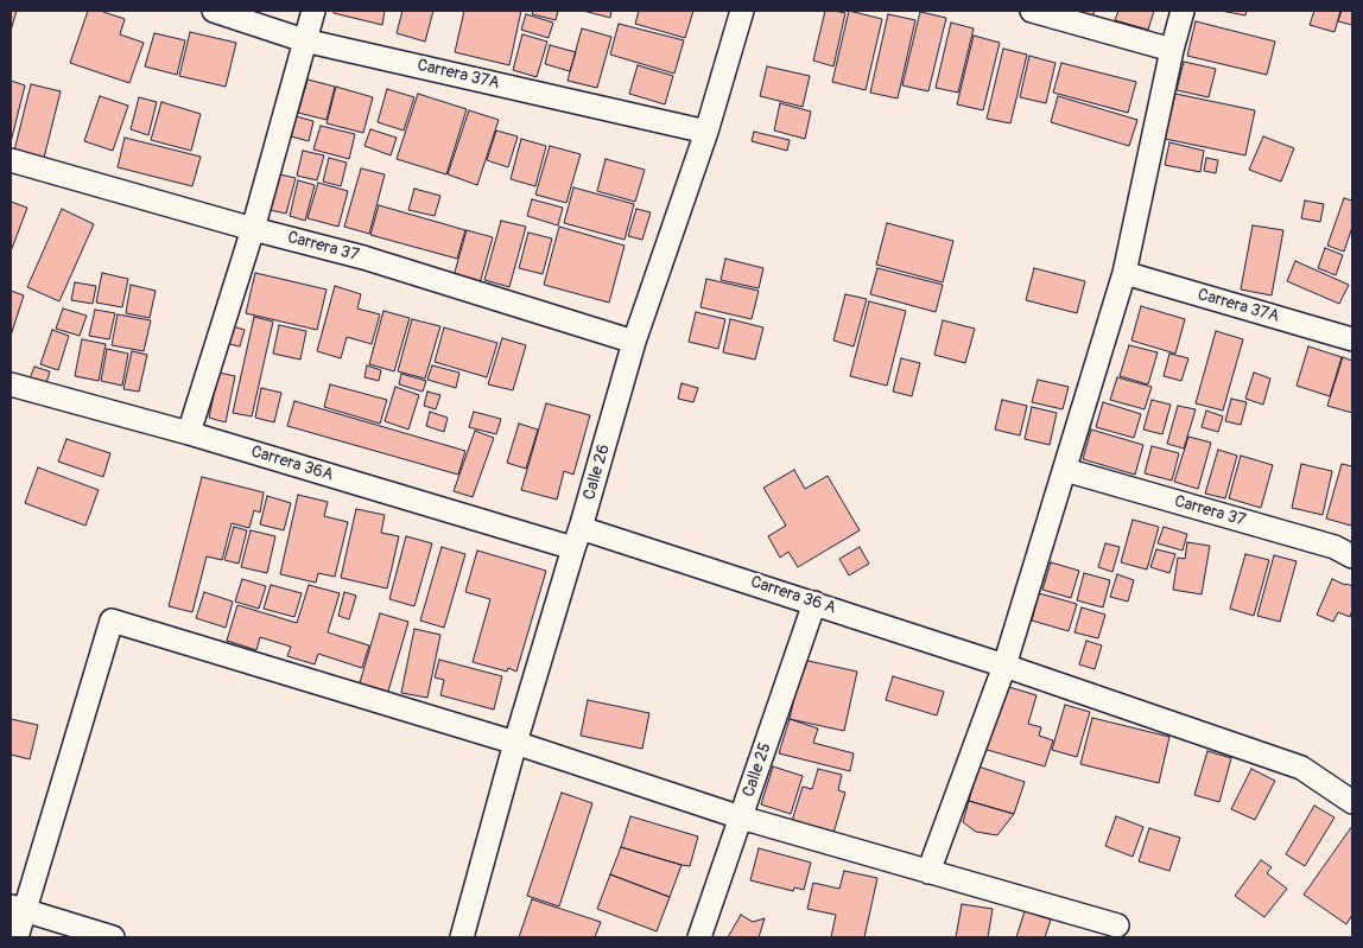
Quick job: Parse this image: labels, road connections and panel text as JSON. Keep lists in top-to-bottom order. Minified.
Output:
{"streets":{"street":["Carrera 37A","Carrera 37","Carrera 36A","Calle 26","Carrera 36 A","Calle 25"]},"crossings":[["Carrera 37A","Calle 26"],["Carrera 37","Calle 26"],["Carrera 36A","Calle 26"],["Carrera 36A","Carrera 36 A"],["Calle 26","Carrera 36 A"],["Carrera 36 A","Calle 25"]]}
